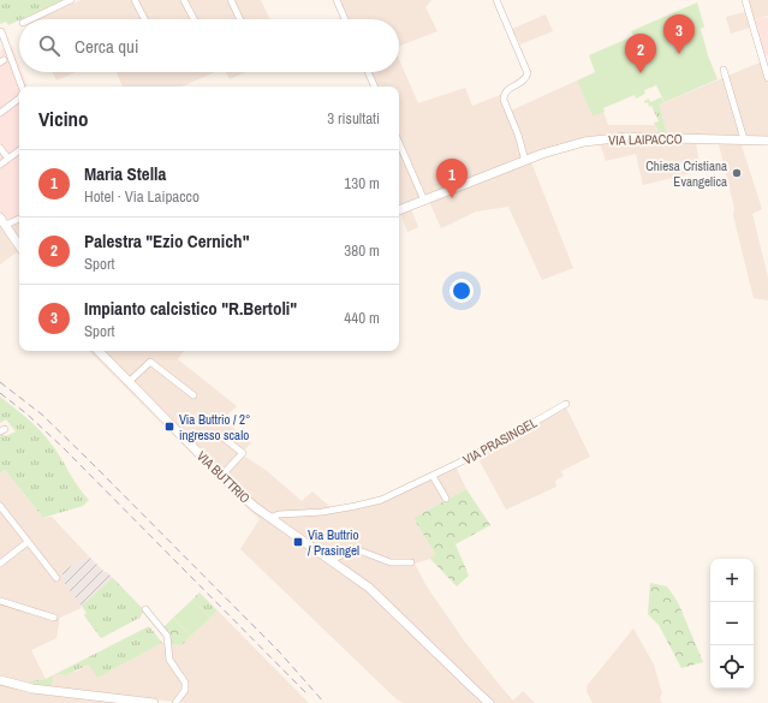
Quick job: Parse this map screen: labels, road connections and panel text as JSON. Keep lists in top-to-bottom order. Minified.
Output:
{"streets":{"street":["VIA LAIPACCO","VIA PRASINGEL","VIA BUTTRIO"]},"crossings":[["VIA PRASINGEL","VIA BUTTRIO"]],"places":{"other":["Chiesa Cristiana Evangelica"],"transit":["Via Buttrio / 2° ingresso scalo","Via Buttrio / Prasingel"]},"page":{"pins":["3","2","1"],"search":"Cerca qui","heading":["Vicino","3 risultati"],"list":[{"mark":"1","name":"Maria Stella","note":"Hotel · Via Laipacco","value":"130 m"},{"mark":"2","name":"Palestra \"Ezio Cernich\"","note":"Sport","value":"380 m"},{"mark":"3","name":"Impianto calcistico \"R.Bertoli\"","note":"Sport","value":"440 m"}],"map_buttons":["+","−"]}}
